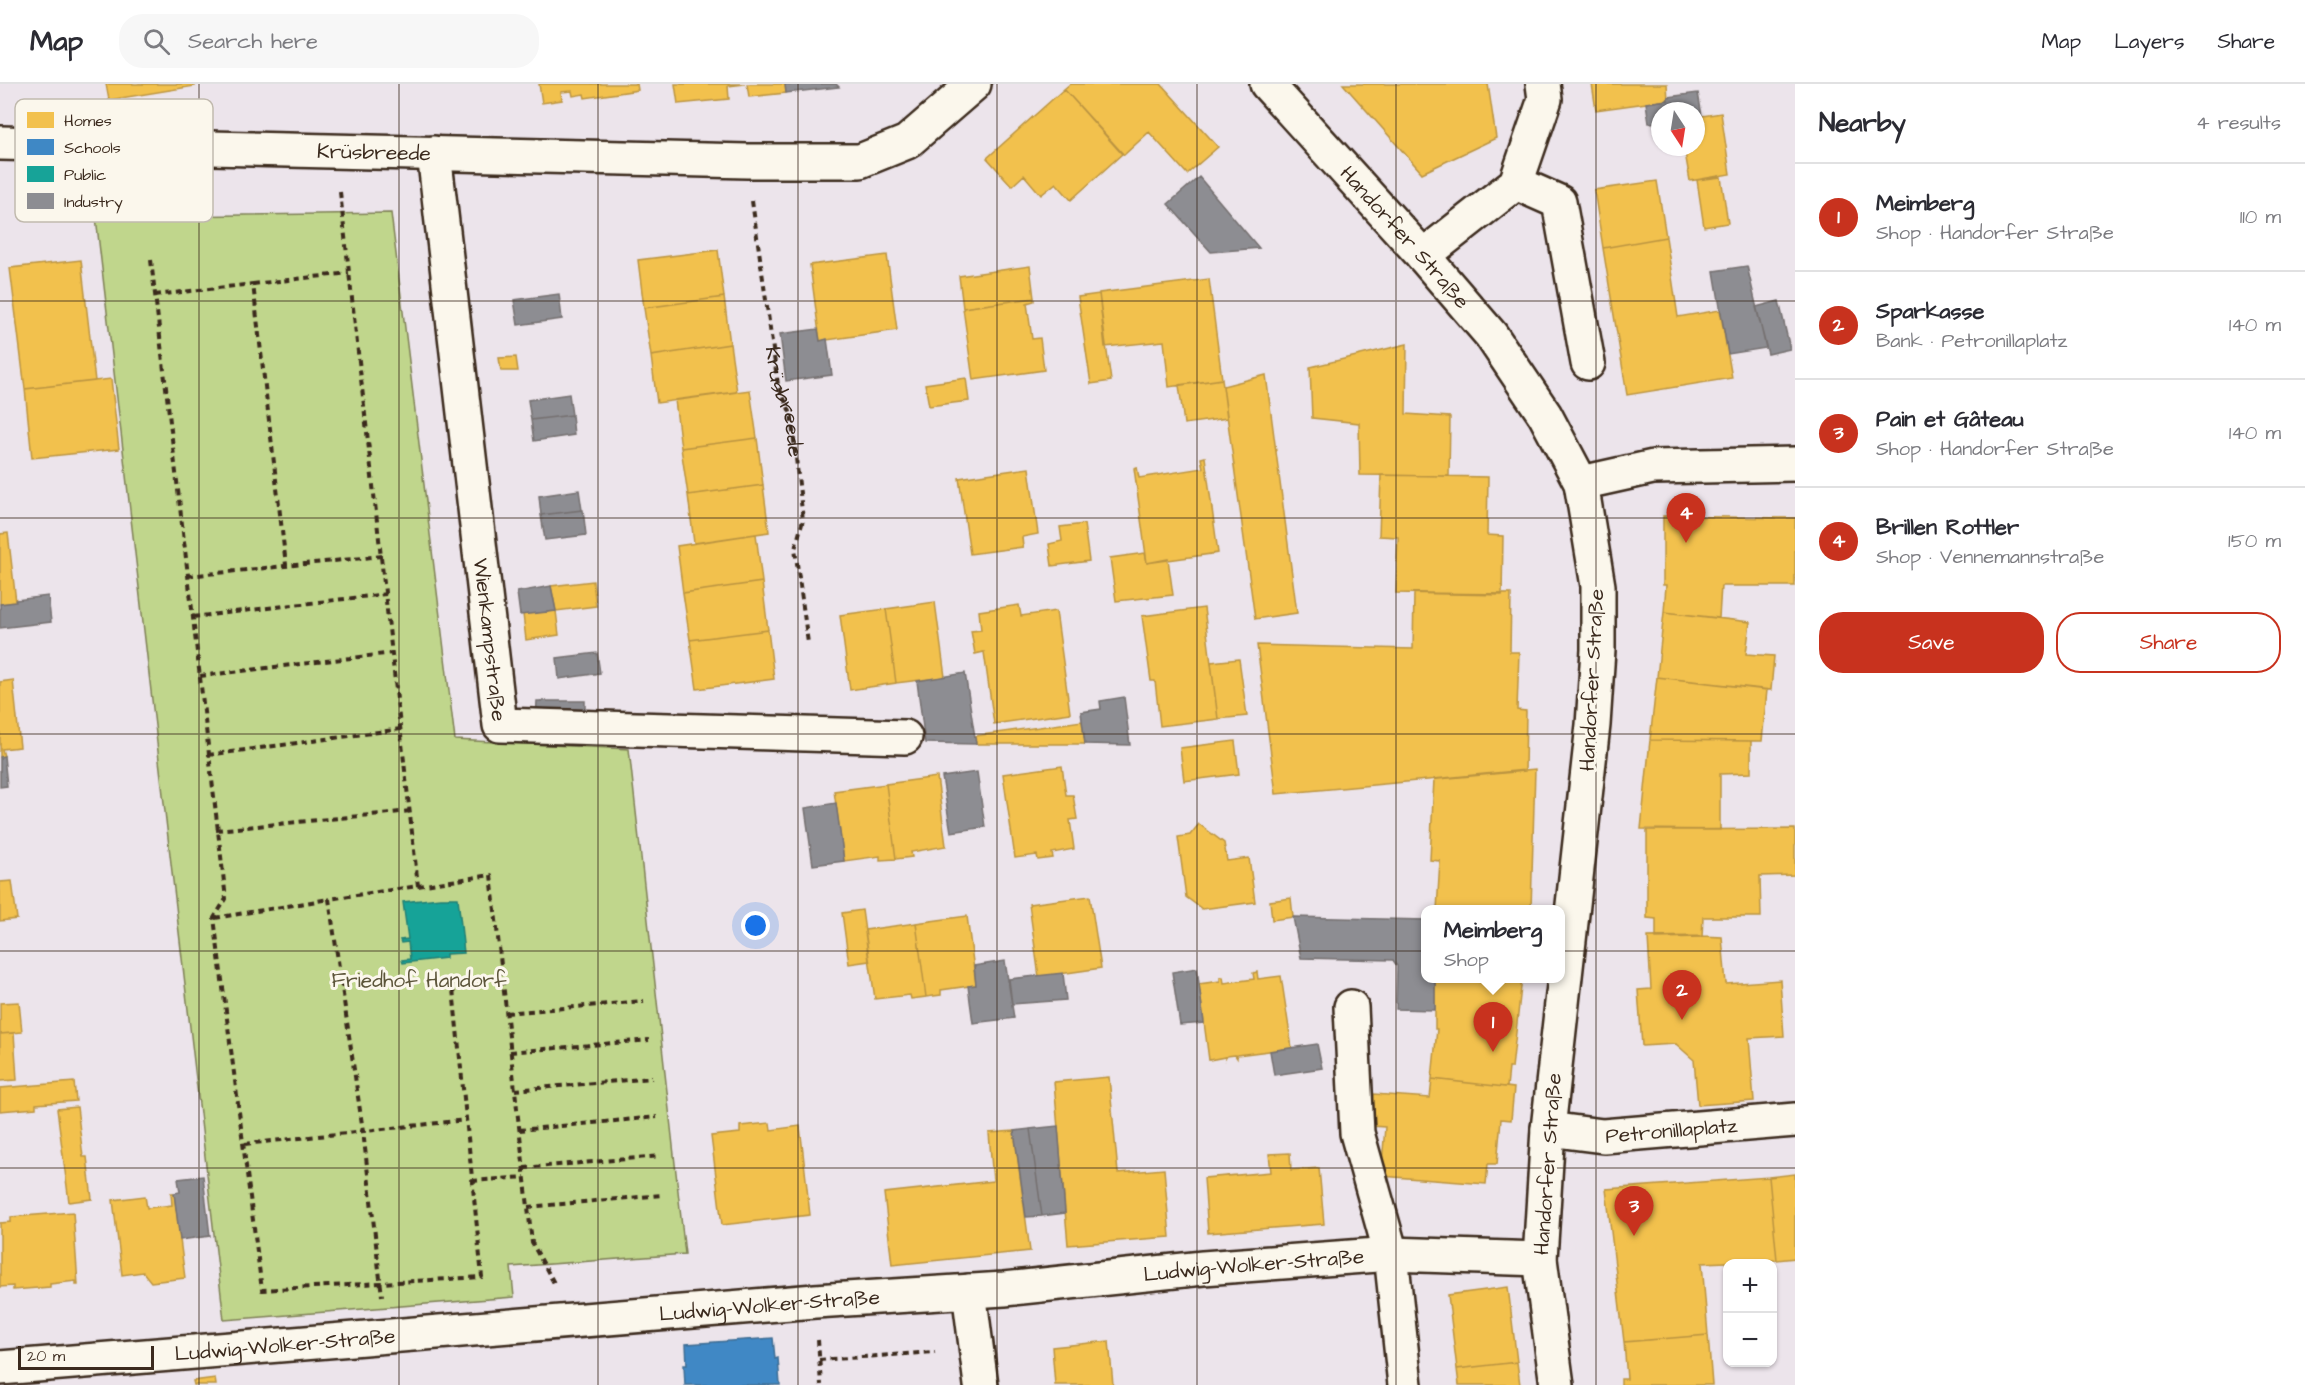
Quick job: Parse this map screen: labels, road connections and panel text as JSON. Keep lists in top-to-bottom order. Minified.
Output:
{"streets":{"street":["Krüsbreede","Handorfer Straße","Wienkampstraße","Petronillaplatz","Ludwig-Wolker-Straße"]},"crossings":[["Krüsbreede","Wienkampstraße"],["Handorfer Straße","Petronillaplatz"],["Handorfer Straße","Ludwig-Wolker-Straße"]],"parks":["Friedhof Handorf"],"legend":["Homes","Schools","Public","Industry"],"scale_bar":"20 m","north":"bottom","page":{"header":"Map","search":"Search here","nav":["Map","Layers","Share"],"heading":["Nearby","4 results"],"list":[{"mark":"1","name":"Meimberg","note":"Shop · Handorfer Straße","value":"110 m"},{"mark":"2","name":"Sparkasse","note":"Bank · Petronillaplatz","value":"140 m"},{"mark":"3","name":"Pain et Gâteau","note":"Shop · Handorfer Straße","value":"140 m"},{"mark":"4","name":"Brillen Rottler","note":"Shop · Vennemannstraße","value":"150 m"}],"pins":["4","2","1","3"],"buttons":["Save","Share"],"popup":["Meimberg","Shop"],"map_buttons":["+","−"],"scale":"20 m"}}
